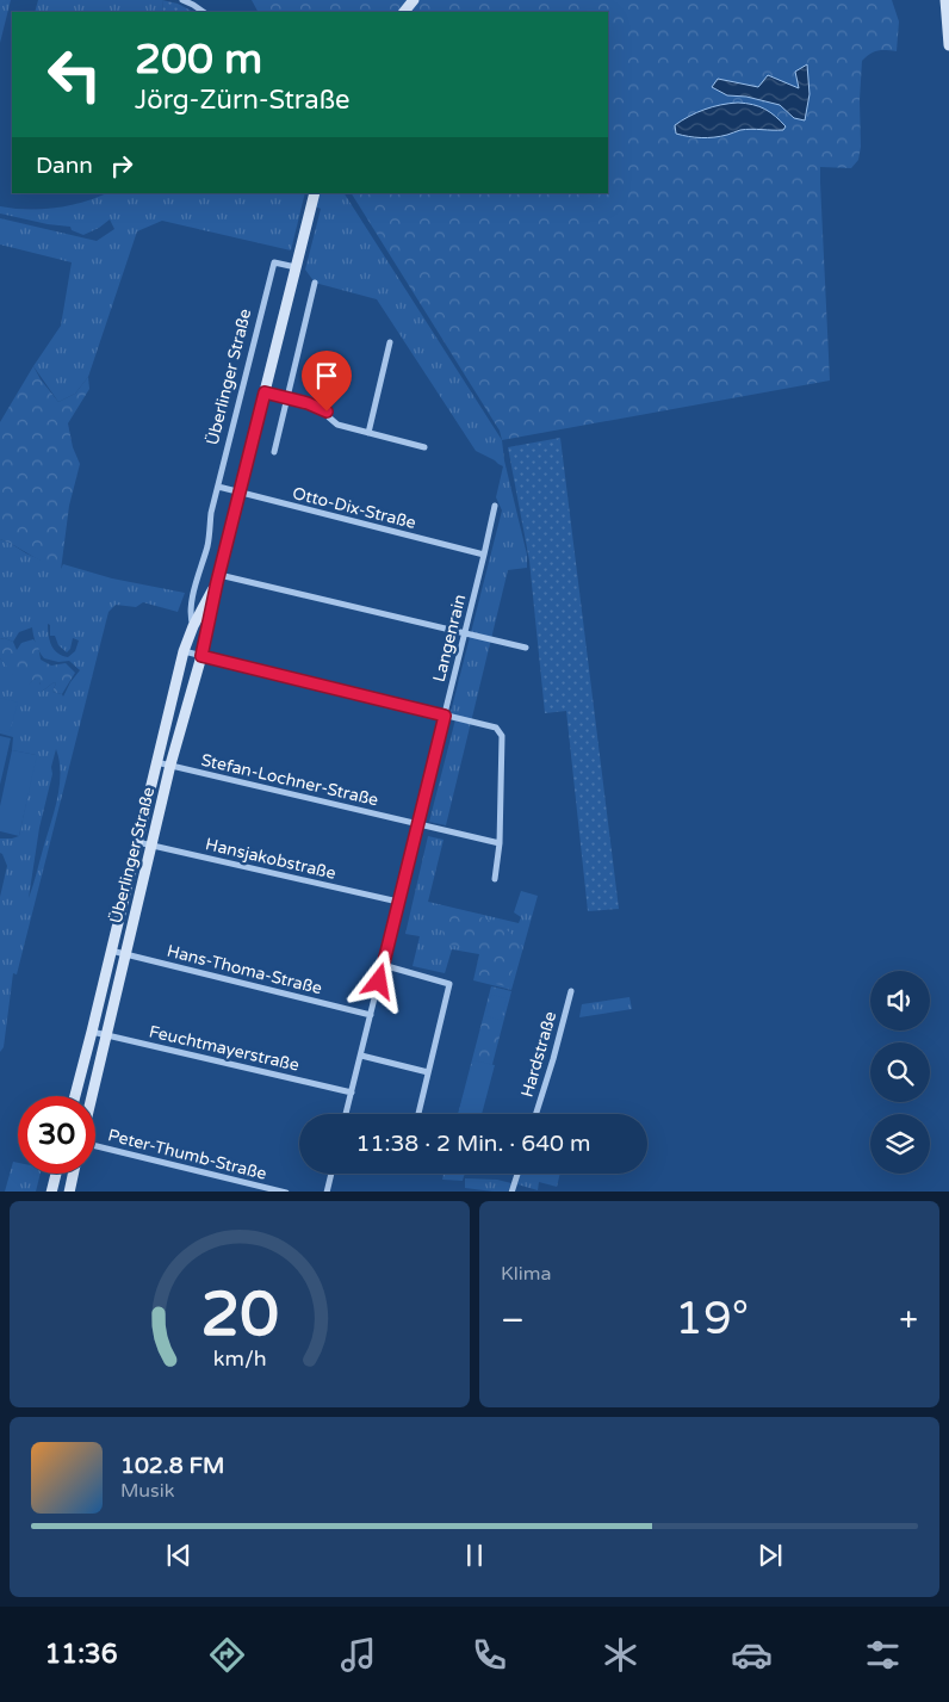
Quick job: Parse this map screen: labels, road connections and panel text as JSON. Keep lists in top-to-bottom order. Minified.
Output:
{"streets":{"street":["Überlinger Straße","Otto-Dix-Straße","Langenrain","Stefan-Lochner-Straße","Hansjakobstraße","Hans-Thoma-Straße","Feuchtmayerstraße","Hardstraße","Peter-Thumb-Straße"]},"crossings":[["Überlinger Straße","Otto-Dix-Straße"],["Überlinger Straße","Stefan-Lochner-Straße"],["Überlinger Straße","Hansjakobstraße"],["Überlinger Straße","Hans-Thoma-Straße"],["Überlinger Straße","Feuchtmayerstraße"],["Otto-Dix-Straße","Langenrain"],["Langenrain","Stefan-Lochner-Straße"],["Langenrain","Hansjakobstraße"],["Langenrain","Hans-Thoma-Straße"],["Langenrain","Feuchtmayerstraße"]],"page":{"turn":["200 m","Jörg-Zürn-Straße"],"then":"Dann","limit":"30","trip":"11:38 · 2 Min. · 640 m","tile":"Klima","heat":["−","19°","+"],"song":["102.8 FM","Musik"],"tabs":"11:36","gauge":["20","km/h"]}}
